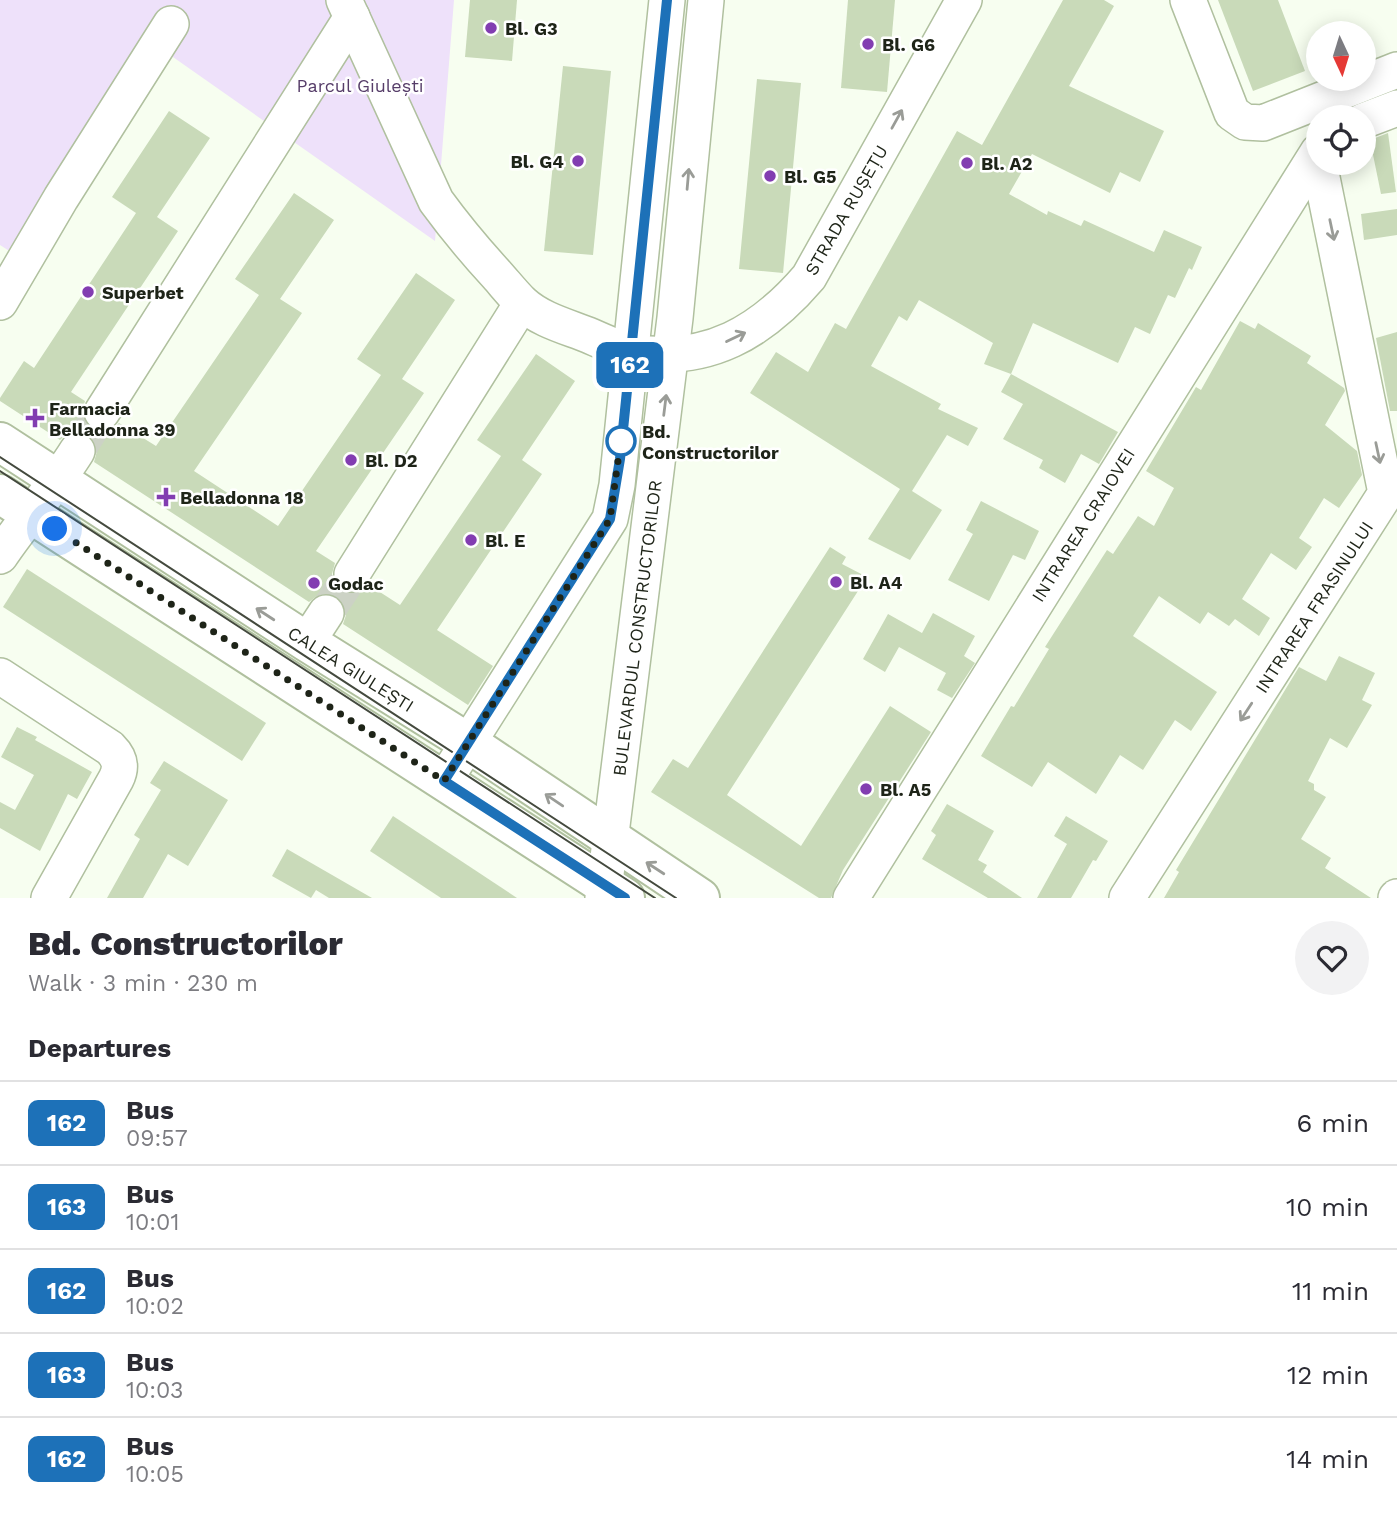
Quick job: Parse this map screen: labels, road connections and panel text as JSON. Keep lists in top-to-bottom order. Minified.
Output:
{"streets":{"main road":["CALEA GIULEȘTI"],"street":["STRADA RUȘEȚU","INTRAREA CRAIOVEI","INTRAREA FRASINULUI","BULEVARDUL CONSTRUCTORILOR"]},"crossings":[["STRADA RUȘEȚU","BULEVARDUL CONSTRUCTORILOR"],["BULEVARDUL CONSTRUCTORILOR","CALEA GIULEȘTI"]],"one_way":["STRADA RUȘEȚU","INTRAREA FRASINULUI"],"parks":["Parcul Giulești"],"places":{"other":["Bl. G3","Bl. G6","Bl. G4","Bl. A2","Bl. G5","Superbet","Bd. Constructorilor","Bl. D2","Bl. E","Bl. A4","Godac","Bl. A5"],"health":["Farmacia Belladonna 39","Belladonna 18"]},"lines":["bus line 162"],"north":"bottom","page":{"on_map":"162","heading":[["Bd. Constructorilor","Walk · 3 min · 230 m"],"Departures"],"list":[{"mark":"162","name":"Bus","note":"09:57","value":"6 min"},{"mark":"163","name":"Bus","note":"10:01","value":"10 min"},{"mark":"162","name":"Bus","note":"10:02","value":"11 min"},{"mark":"163","name":"Bus","note":"10:03","value":"12 min"},{"mark":"162","name":"Bus","note":"10:05","value":"14 min"}]}}
